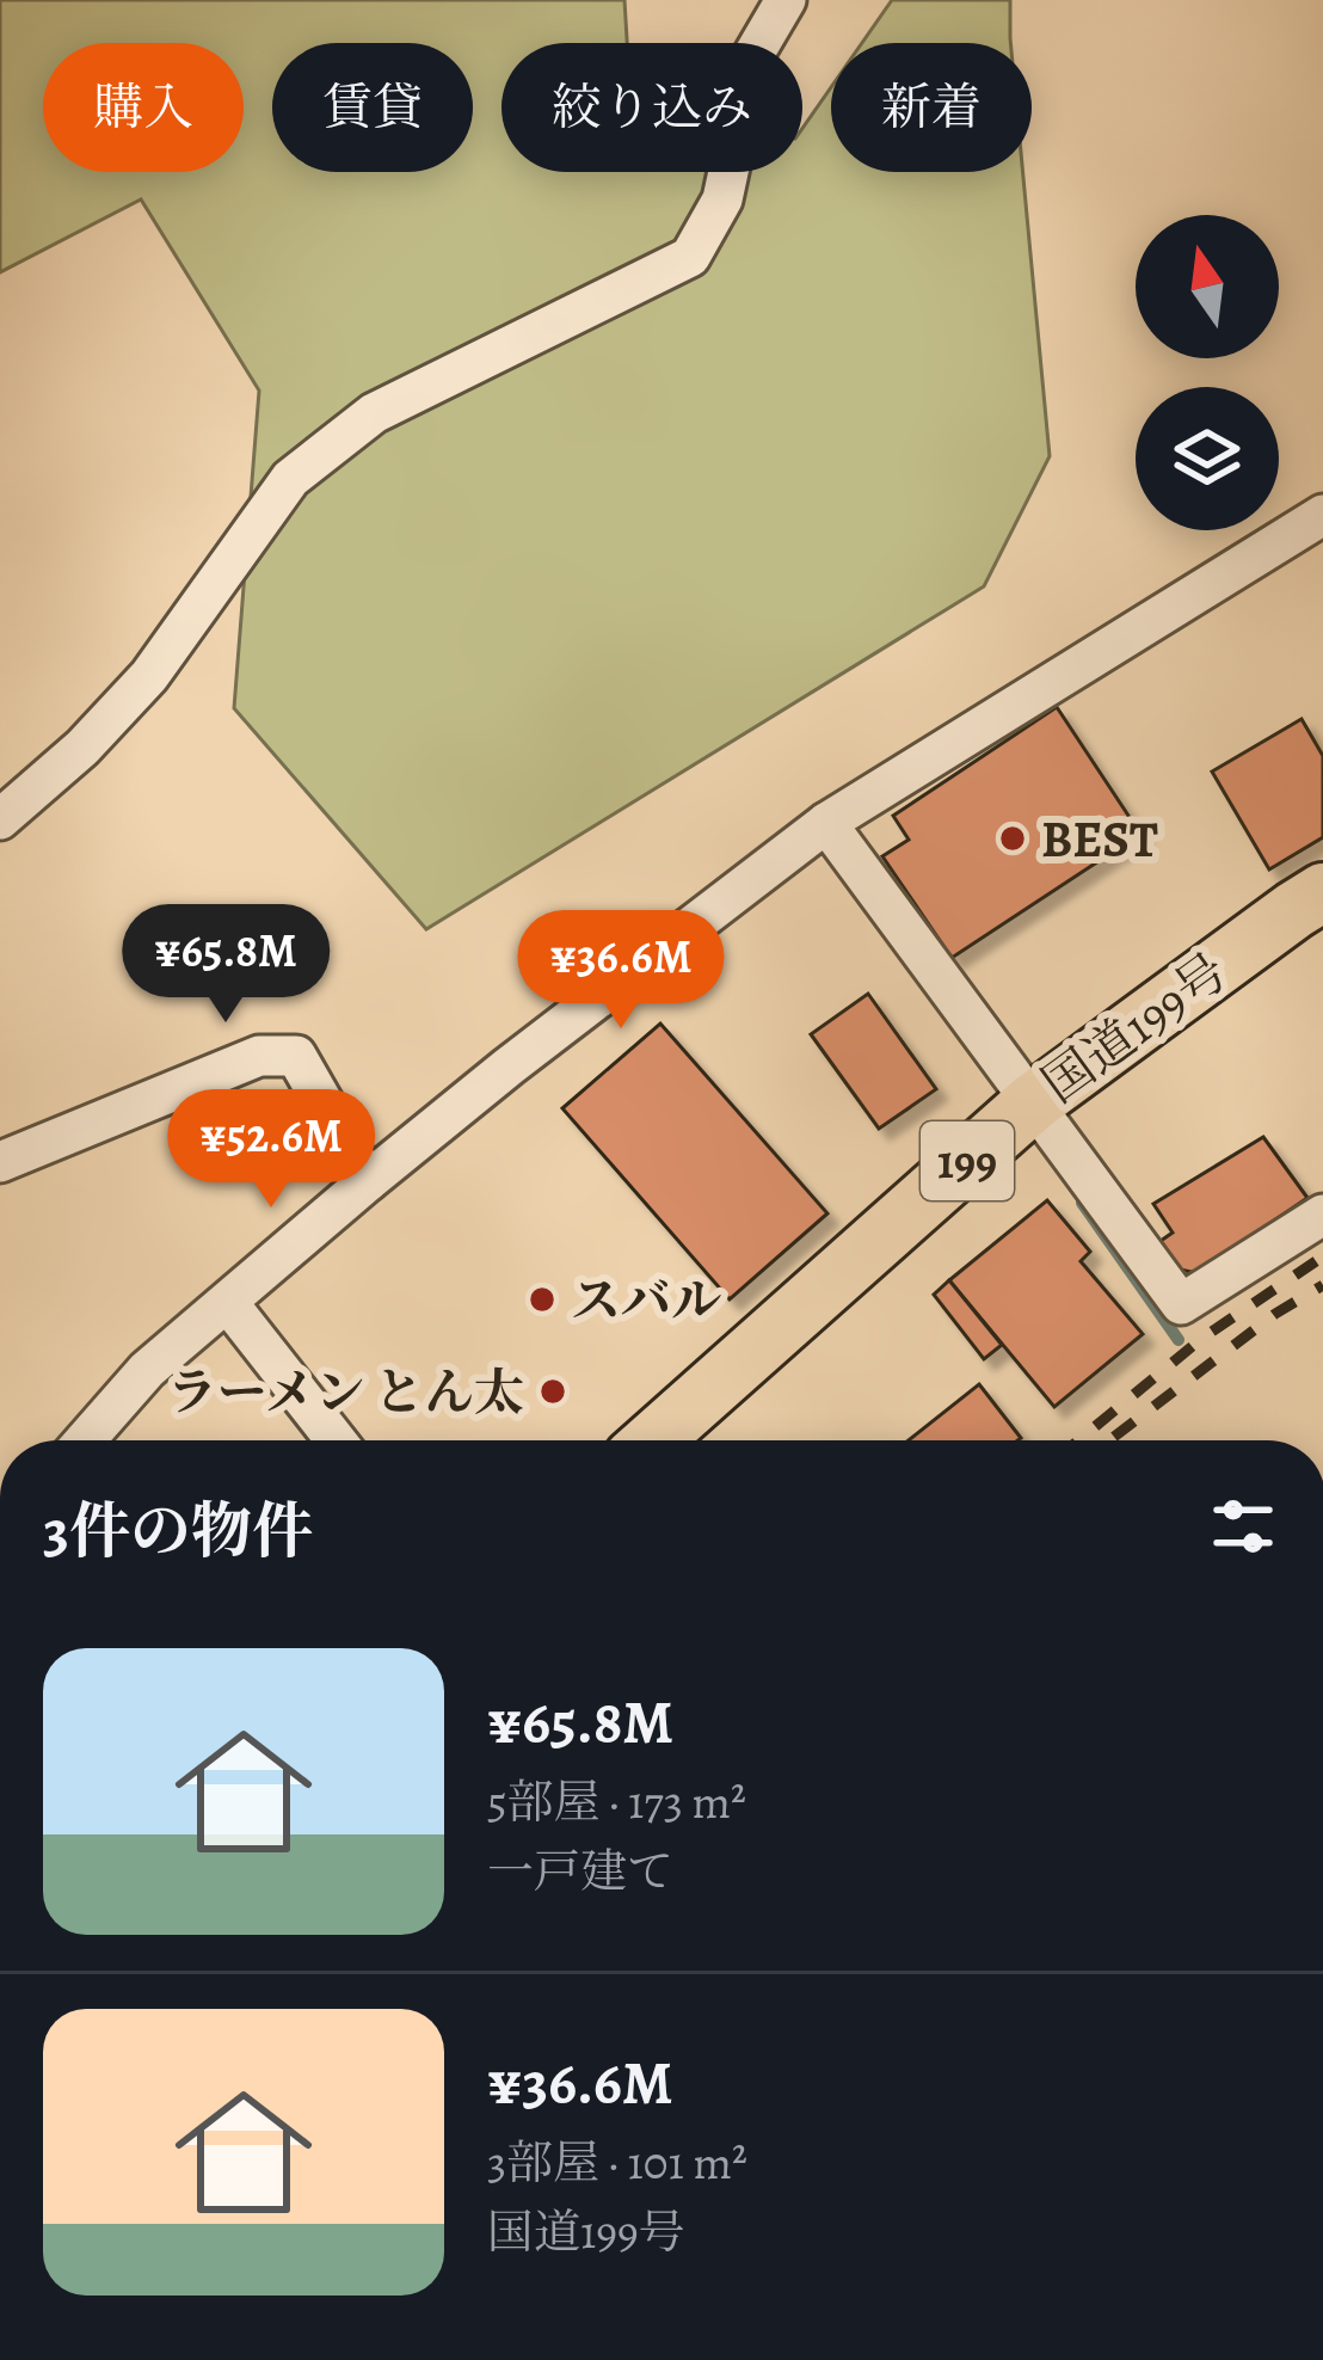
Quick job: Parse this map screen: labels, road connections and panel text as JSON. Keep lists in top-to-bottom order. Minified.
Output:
{"streets":{"highway":["国道199号","199"]},"places":["BEST","スバル","ラーメン とん太"],"north":"top","page":{"chip":["購入","賃貸","絞り込み","新着"],"price":["¥65.8M","¥36.6M","¥52.6M"],"heading":"3件の物件","list":[{"name":"¥65.8M","note":"5部屋 · 173 m² · 一戸建て"},{"name":"¥36.6M","note":"3部屋 · 101 m² · 国道199号"}]}}
